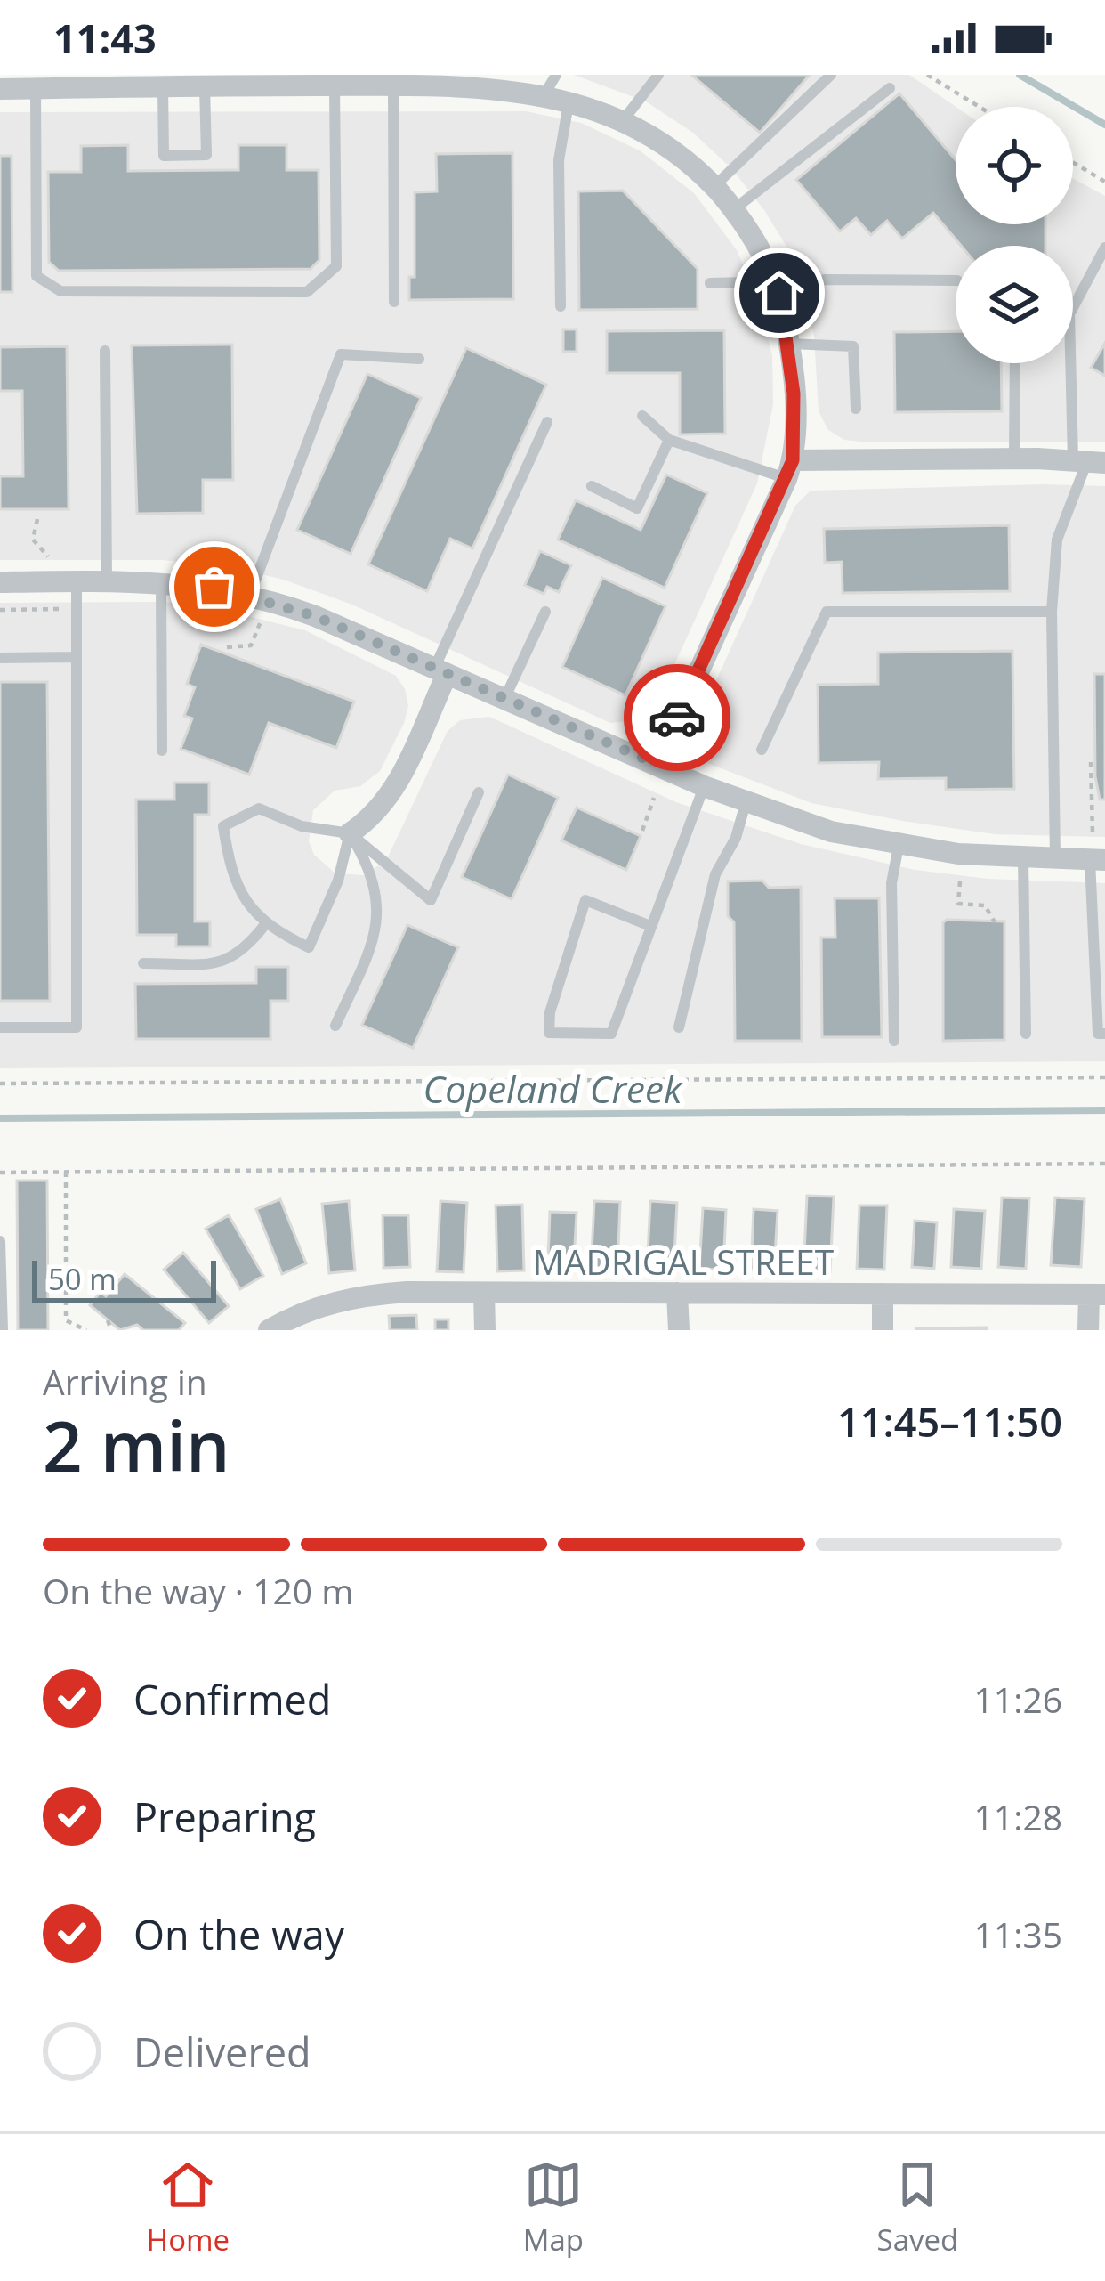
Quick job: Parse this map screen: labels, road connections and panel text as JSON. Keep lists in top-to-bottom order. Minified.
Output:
{"streets":{"street":["MADRIGAL STREET"]},"water":["Copeland Creek"],"scale_bar":"50 m","page":{"status":"11:43","scale":"50 m","heading":["2 min","Arriving in","11:45–11:50"],"bar":"On the way · 120 m","list":[["Confirmed","11:26"],["Preparing","11:28"],["On the way","11:35"],"Delivered"],"tabs":["Home","Map","Saved"]}}
